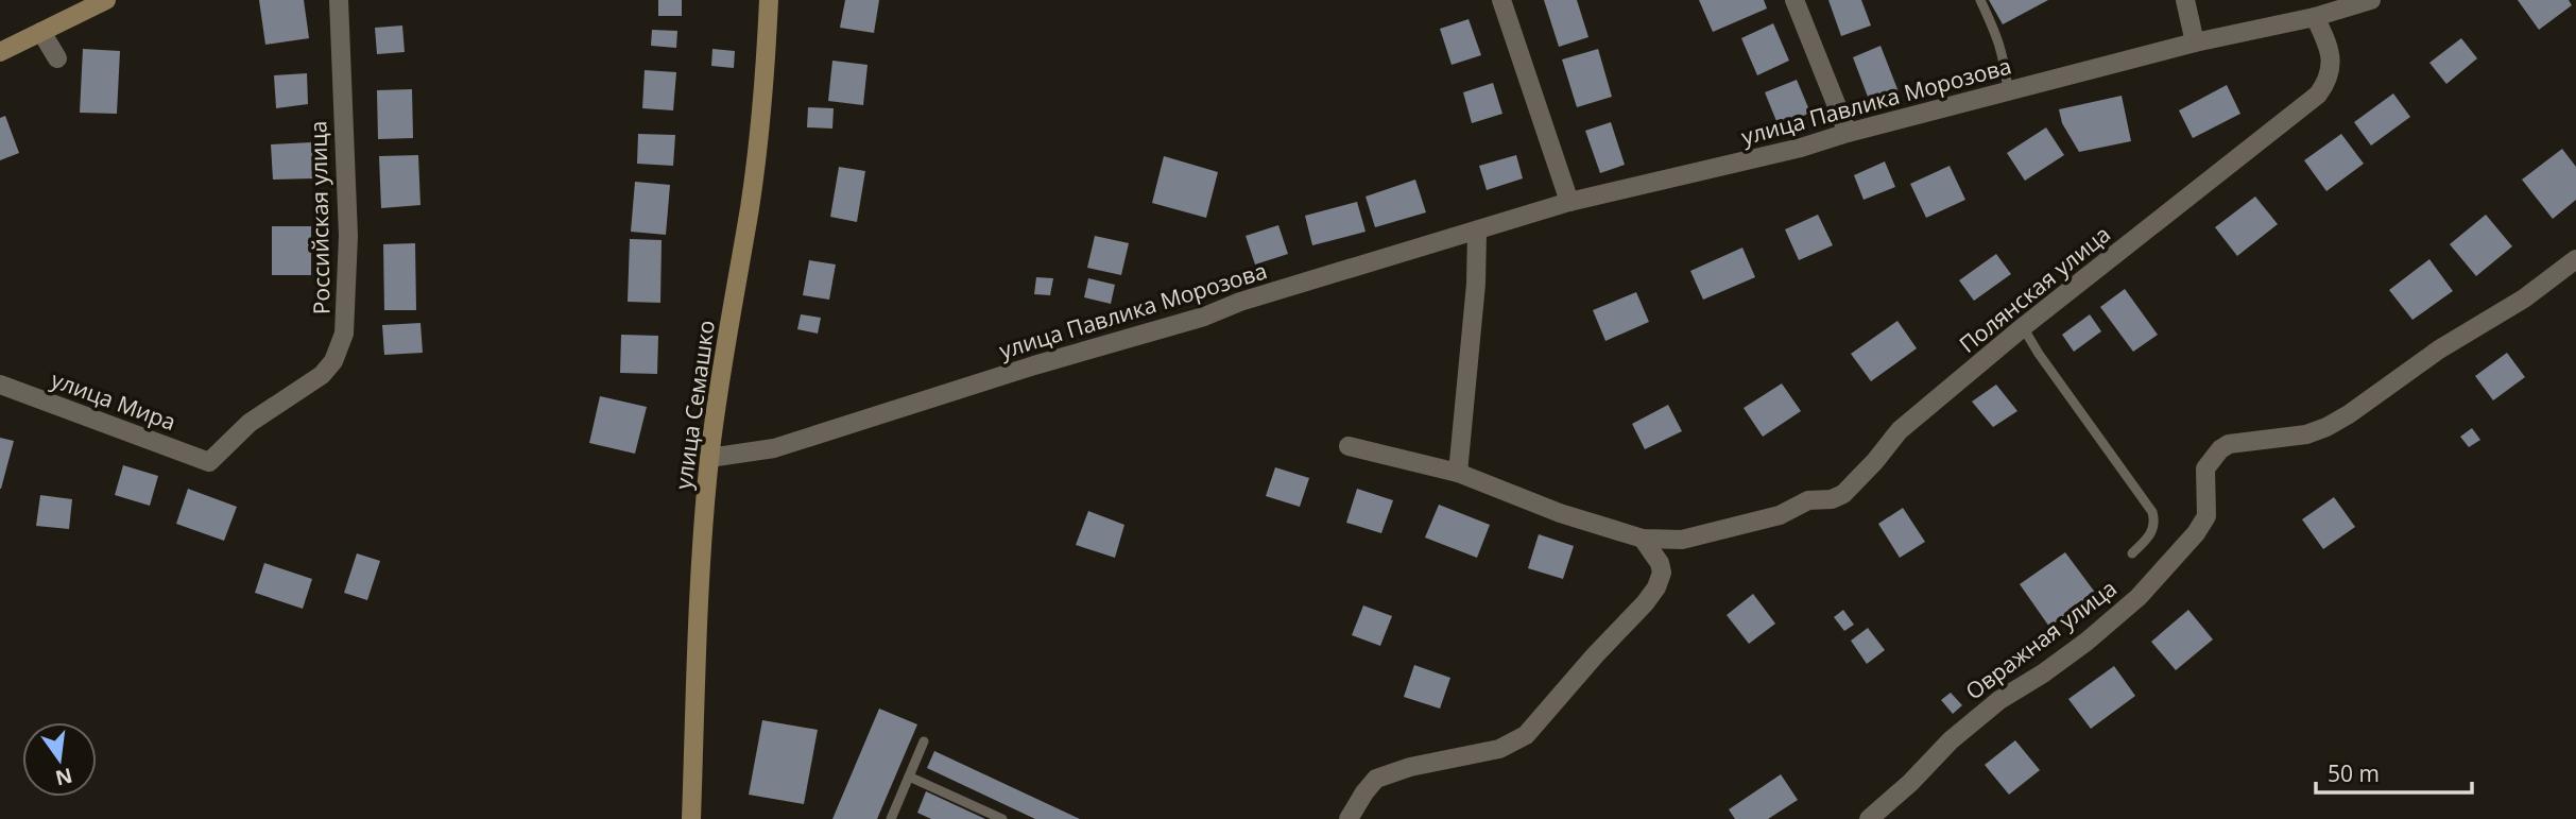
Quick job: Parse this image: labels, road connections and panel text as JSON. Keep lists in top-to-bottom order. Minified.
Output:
{"streets":{"main road":["улица Семашко"],"street":["улица Павлика Морозова","Российская улица","Полянская улица","улица Мира","Овражная улица"]},"crossings":[["улица Павлика Морозова","Полянская улица"],["улица Павлика Морозова","улица Семашко"],["Российская улица","улица Мира"]],"scale_bar":"50 m","north":"bottom"}
